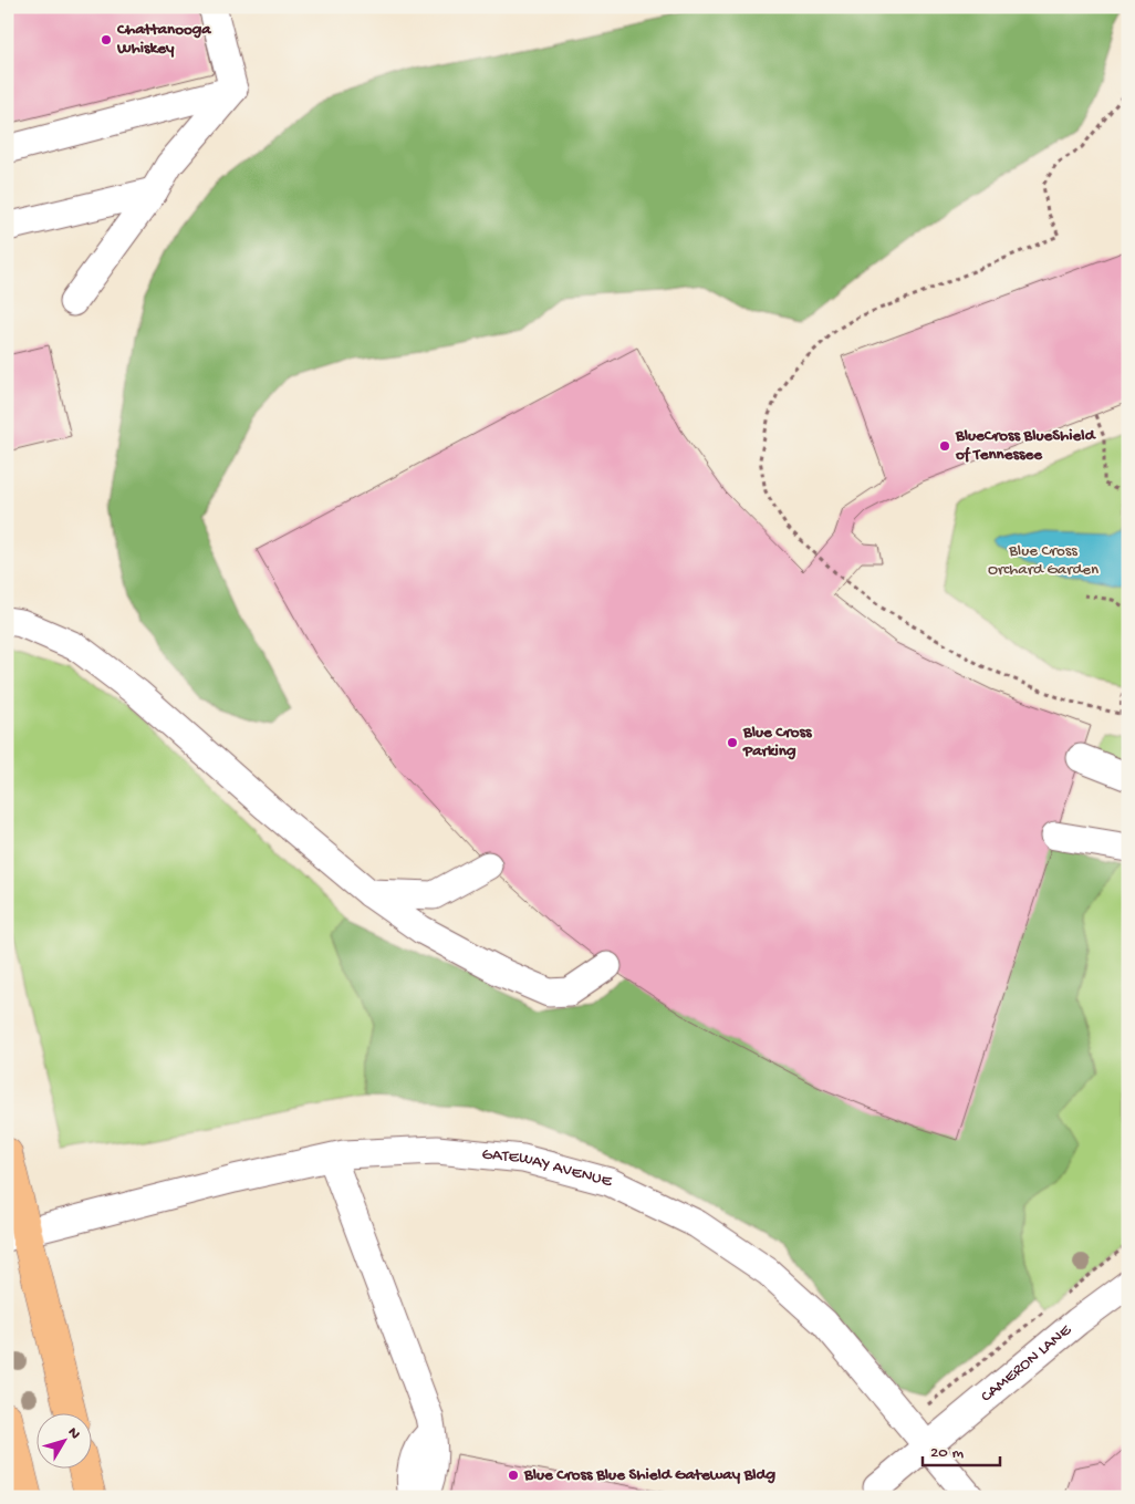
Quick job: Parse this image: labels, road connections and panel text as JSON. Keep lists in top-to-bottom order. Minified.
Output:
{"streets":{"street":["GATEWAY AVENUE","CAMERON LANE"]},"crossings":[["GATEWAY AVENUE","CAMERON LANE"]],"parks":["Blue Cross Orchard Garden"],"places":["Chattanooga Whiskey","BlueCross BlueShield of Tennessee","Blue Cross Parking","Blue Cross Blue Shield Gateway Bldg"],"scale_bar":"20 m","north":"top right"}
